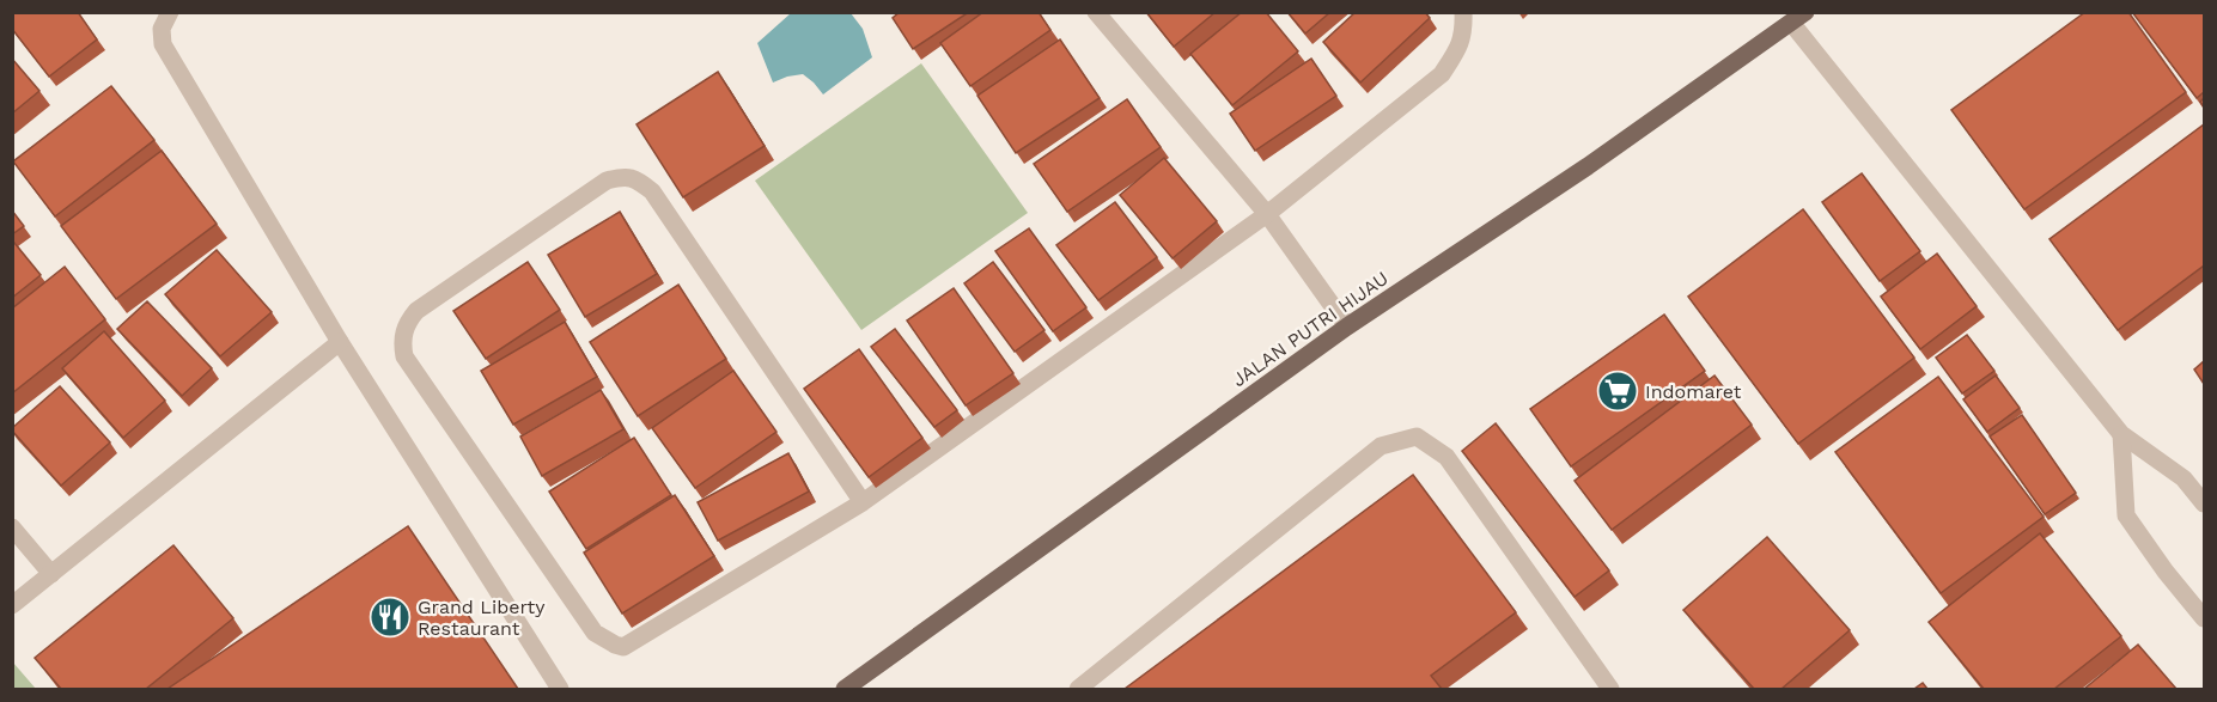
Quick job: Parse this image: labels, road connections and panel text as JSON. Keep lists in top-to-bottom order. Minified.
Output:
{"streets":{"main road":["JALAN PUTRI HIJAU"]},"places":{"supermarket":["Indomaret"],"restaurant":["Grand Liberty Restaurant"]}}
